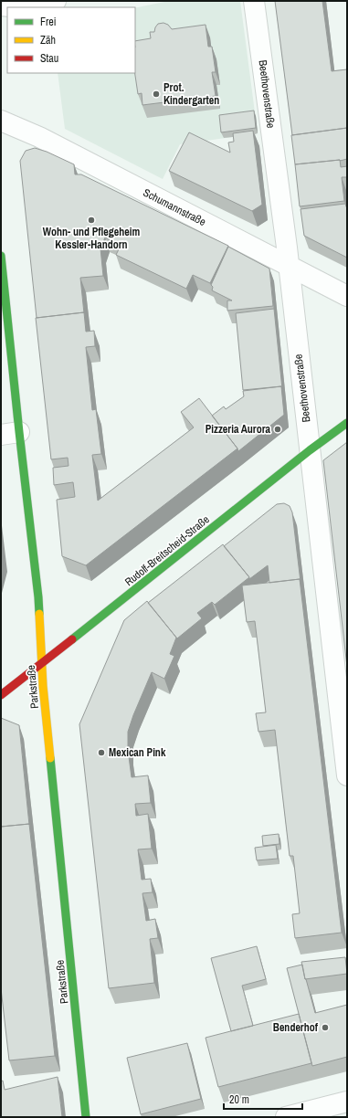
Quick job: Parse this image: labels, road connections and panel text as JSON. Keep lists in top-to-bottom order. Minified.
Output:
{"streets":{"street":["Beethovenstraße","Schumannstraße","Rudolf-Breitscheid-Straße","Parkstraße"]},"crossings":[["Beethovenstraße","Schumannstraße"],["Beethovenstraße","Rudolf-Breitscheid-Straße"],["Rudolf-Breitscheid-Straße","Parkstraße"]],"places":["Prot. Kindergarten","Wohn- und Pflegeheim Kessler-Handorn","Pizzeria Aurora","Mexican Pink","Benderhof"],"legend":["Frei","Zäh","Stau"],"scale_bar":"20 m"}
